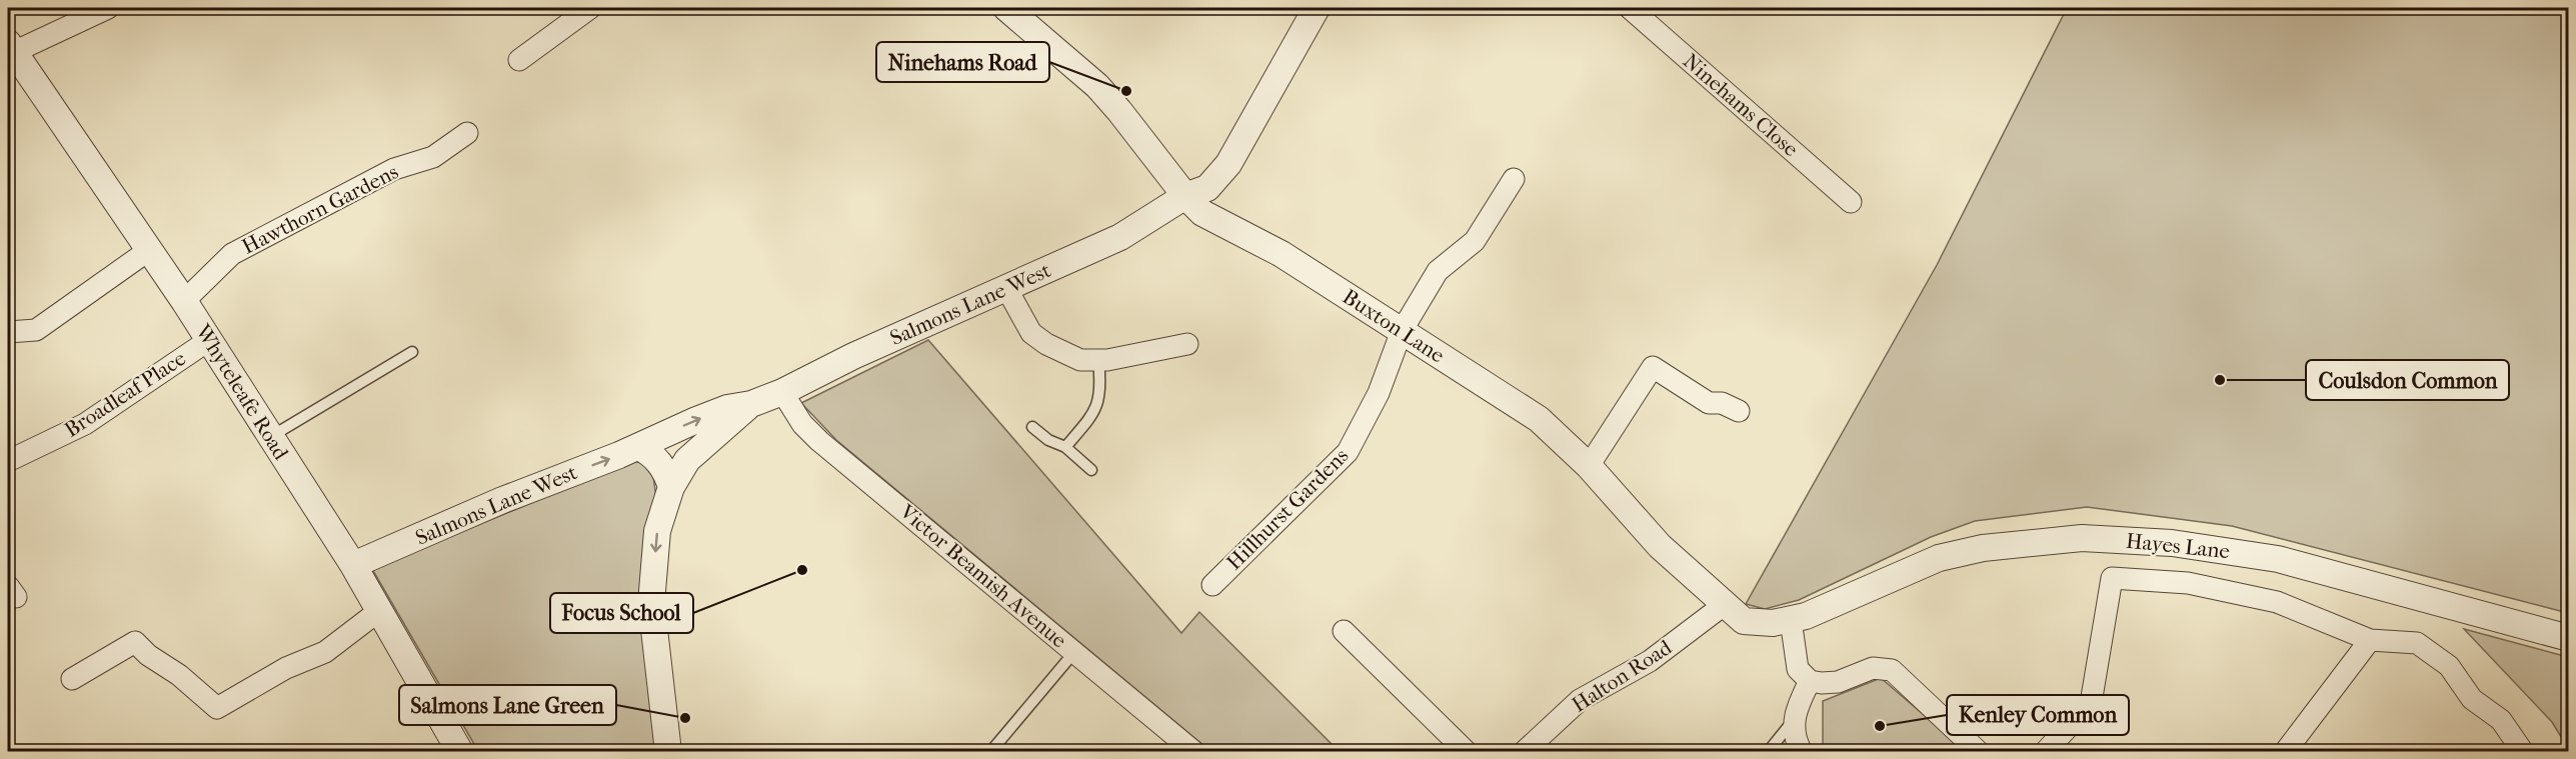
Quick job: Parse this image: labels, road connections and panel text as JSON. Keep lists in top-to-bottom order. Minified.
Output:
{"streets":{"street":["Ninehams Close","Hawthorn Gardens","Salmons Lane West","Buxton Lane","Whyteleafe Road","Broadleaf Place","Hillhurst Gardens","Hayes Lane","Victor Beamish Avenue","Halton Road"]},"crossings":[["Hawthorn Gardens","Whyteleafe Road"],["Salmons Lane West","Buxton Lane"],["Salmons Lane West","Whyteleafe Road"],["Salmons Lane West","Victor Beamish Avenue"],["Buxton Lane","Hillhurst Gardens"],["Buxton Lane","Hayes Lane"],["Buxton Lane","Halton Road"],["Whyteleafe Road","Broadleaf Place"]],"places":["Ninehams Road","Coulsdon Common","Focus School","Salmons Lane Green","Kenley Common"]}
